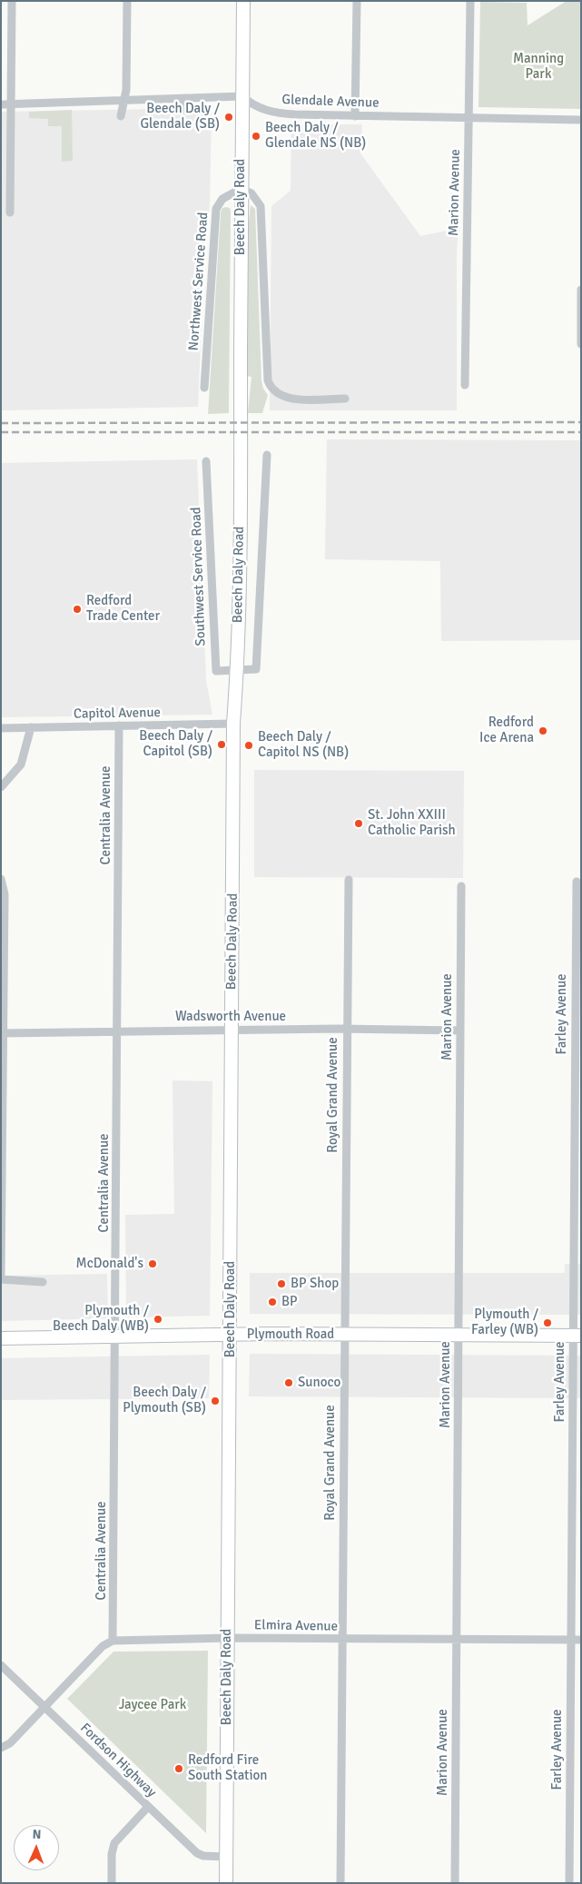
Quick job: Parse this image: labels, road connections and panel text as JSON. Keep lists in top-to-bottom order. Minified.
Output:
{"streets":{"main road":["Beech Daly Road","Plymouth Road"],"street":["Glendale Avenue","Marion Avenue","Northwest Service Road","Southwest Service Road","Capitol Avenue","Centralia Avenue","Farley Avenue","Wadsworth Avenue","Royal Grand Avenue","Elmira Avenue","Fordson Highway"]},"crossings":[["Glendale Avenue","Marion Avenue"],["Glendale Avenue","Beech Daly Road"],["Marion Avenue","Wadsworth Avenue"],["Marion Avenue","Plymouth Road"],["Marion Avenue","Elmira Avenue"],["Beech Daly Road","Northwest Service Road"],["Beech Daly Road","Southwest Service Road"],["Beech Daly Road","Capitol Avenue"],["Beech Daly Road","Wadsworth Avenue"],["Beech Daly Road","Plymouth Road"],["Beech Daly Road","Elmira Avenue"],["Beech Daly Road","Fordson Highway"],["Capitol Avenue","Centralia Avenue"],["Centralia Avenue","Wadsworth Avenue"],["Centralia Avenue","Plymouth Road"],["Centralia Avenue","Elmira Avenue"],["Farley Avenue","Plymouth Road"],["Farley Avenue","Elmira Avenue"],["Wadsworth Avenue","Royal Grand Avenue"],["Royal Grand Avenue","Plymouth Road"],["Royal Grand Avenue","Elmira Avenue"]],"parks":["Manning Park","Jaycee Park"],"places":["Beech Daly / Glendale (SB)","Beech Daly / Glendale NS (NB)","Redford Trade Center","Redford Ice Arena","Beech Daly / Capitol (SB)","Beech Daly / Capitol NS (NB)","St. John XXIII Catholic Parish","McDonald's","BP Shop","BP","Plymouth / Beech Daly (WB)","Plymouth / Farley (WB)","Sunoco","Beech Daly / Plymouth (SB)","Redford Fire South Station"],"north":"top"}
